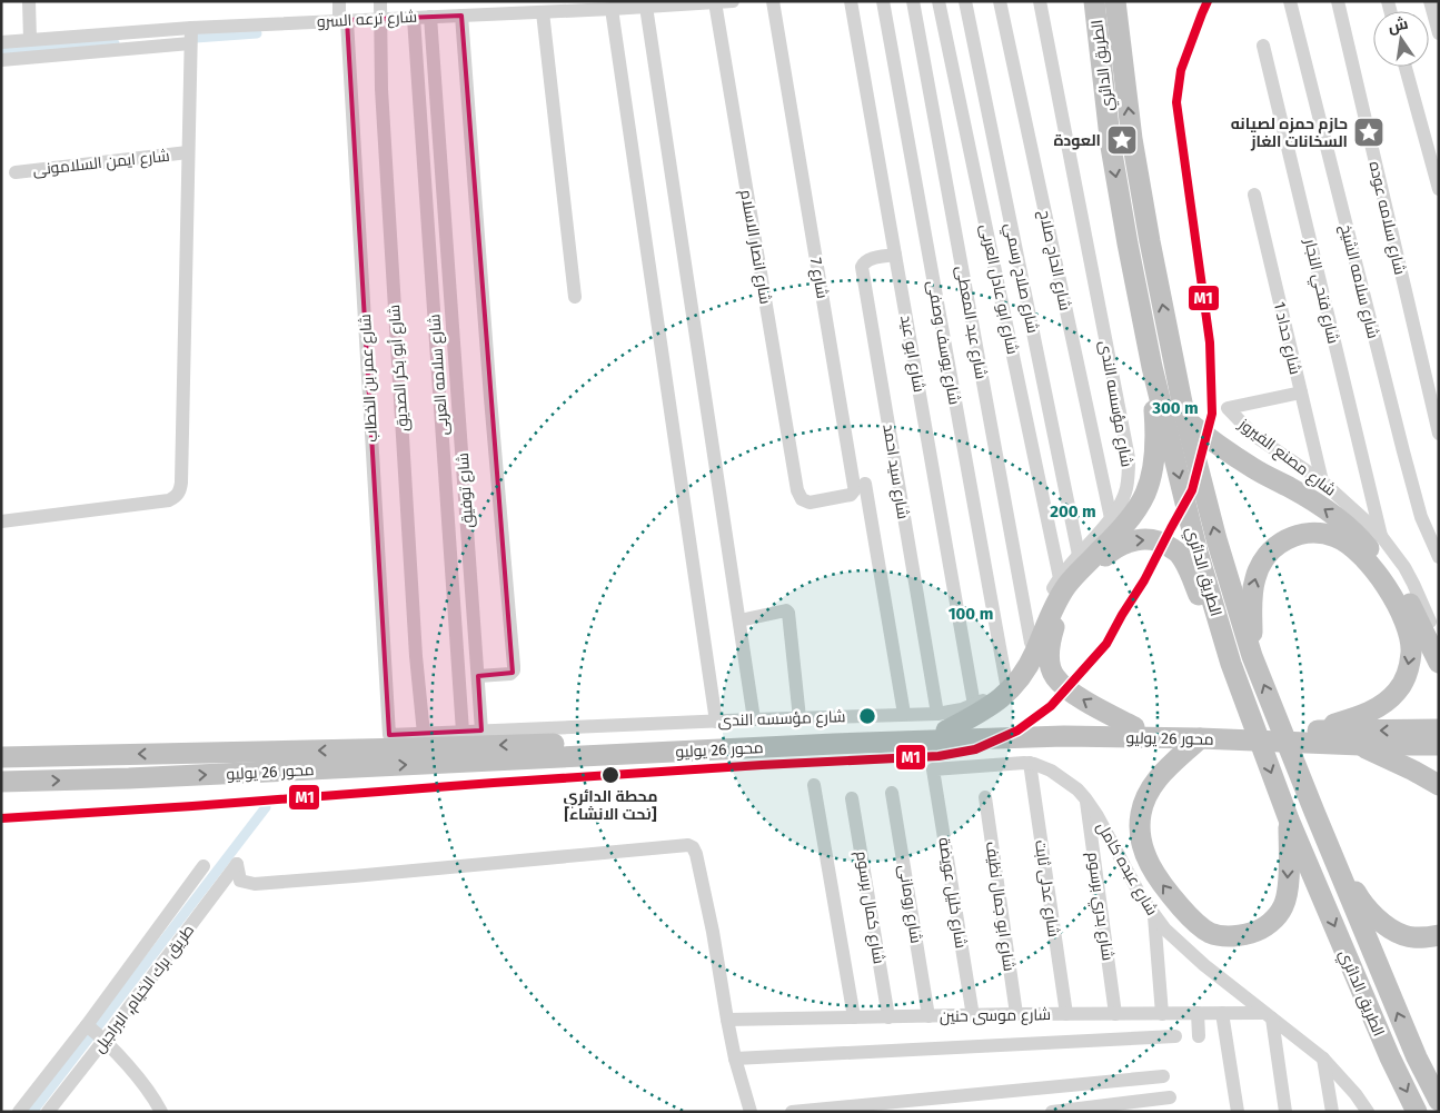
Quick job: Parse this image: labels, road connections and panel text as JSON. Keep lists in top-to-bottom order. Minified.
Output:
{"streets":{"highway":["الطريق الدائري","محور 26 يوليو"],"street":["شارع ترعه السرو","شارع ايمن السلامونى","شارع سلامه عوده","شارع انصار الاسلام","شارع الحاج صلاح","شارع 7","شارع صلاح رسمي","شارع سلامه الشيخ","شارع ابو عادل العربى","شارع فتحي النجار","شارع عبد المعطى","شارع حداد 1","شارع يوسف وصفى","شارع ابو عيد","شارع أبو بكر الصديق","شارع سلامه العربى","شارع عمر بن الخطاب","شارع مؤسسه الندى","شارع مصنع الفيروز","شارع سيد احمد","شارع توفيق","شارع عبده كامل","شارع عدلى ثابت","شارع خليل عويضة","شارع رومانى","شارع ابو جمال نظيف","شارع بدري برسوم","شارع كمال برسوم","طريق برك الخيام, البراجيل","شارع موسى حنين"]},"crossings":[["شارع ترعه السرو","شارع انصار الاسلام"],["شارع ترعه السرو","شارع أبو بكر الصديق"],["شارع ترعه السرو","شارع سلامه العربى"],["شارع ترعه السرو","شارع عمر بن الخطاب"],["شارع ترعه السرو","شارع توفيق"],["شارع انصار الاسلام","شارع 7"],["شارع الحاج صلاح","شارع مؤسسه الندى"],["شارع صلاح رسمي","شارع مؤسسه الندى"],["شارع ابو عادل العربى","شارع مؤسسه الندى"],["شارع فتحي النجار","شارع مصنع الفيروز"],["شارع عبد المعطى","شارع مؤسسه الندى"],["شارع حداد 1","شارع مصنع الفيروز"],["شارع يوسف وصفى","شارع مؤسسه الندى"],["شارع ابو عيد","شارع مؤسسه الندى"],["شارع ابو عيد","شارع سيد احمد"],["شارع أبو بكر الصديق","شارع مؤسسه الندى"],["شارع سلامه العربى","شارع مؤسسه الندى"],["شارع عمر بن الخطاب","شارع مؤسسه الندى"],["شارع مؤسسه الندى","شارع سيد احمد"],["شارع مؤسسه الندى","شارع توفيق"],["شارع مؤسسه الندى","محور 26 يوليو"],["شارع سيد احمد","محور 26 يوليو"],["شارع عبده كامل","شارع عدلى ثابت"],["شارع عبده كامل","شارع خليل عويضة"],["شارع عبده كامل","شارع بدري برسوم"],["شارع عبده كامل","شارع موسى حنين"],["شارع عدلى ثابت","شارع موسى حنين"],["شارع خليل عويضة","شارع موسى حنين"],["شارع رومانى","شارع موسى حنين"],["شارع ابو جمال نظيف","شارع موسى حنين"],["شارع بدري برسوم","شارع موسى حنين"],["شارع كمال برسوم","شارع موسى حنين"],["طريق برك الخيام, البراجيل","شارع موسى حنين"]],"places":{"place":["حازم حمزه لصيانه السخانات الغاز","العودة"],"other":["محطة الدائري [تحت الانشاء]"]},"lines":["transit line M1"],"north":"top","rings":["300 m","200 m","100 m"]}
